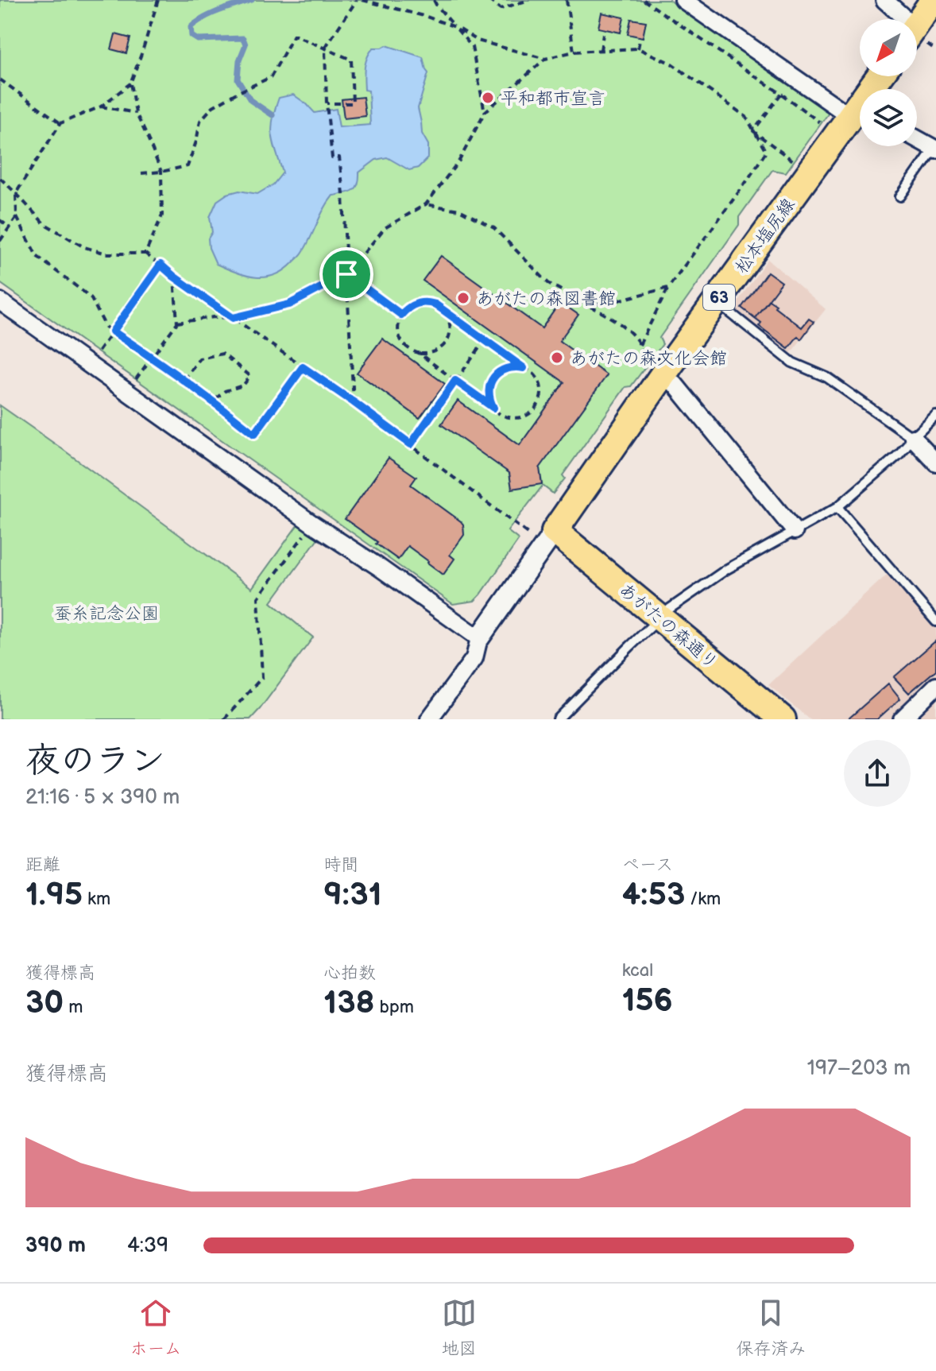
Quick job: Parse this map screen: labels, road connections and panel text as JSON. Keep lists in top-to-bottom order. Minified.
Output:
{"streets":{"main road":["松本塩尻線","63","あがたの森通り"]},"crossings":[["松本塩尻線","あがたの森通り"]],"parks":["蚕糸記念公園"],"places":["平和都市宣言","あがたの森図書館","あがたの森文化会館"],"north":"bottom left","page":{"heading":["夜のラン","21:16 · 5 × 390 m"],"stats":[["距離","1.95 km"],["時間","9:31"],["ペース","4:53 /km"],["獲得標高","30 m"],["心拍数","138 bpm"],["kcal","156"]],"chart":["獲得標高","197–203 m"],"list":[{"name":"390 m","note":"4:39"}],"tabs":["ホーム","地図","保存済み"]}}
